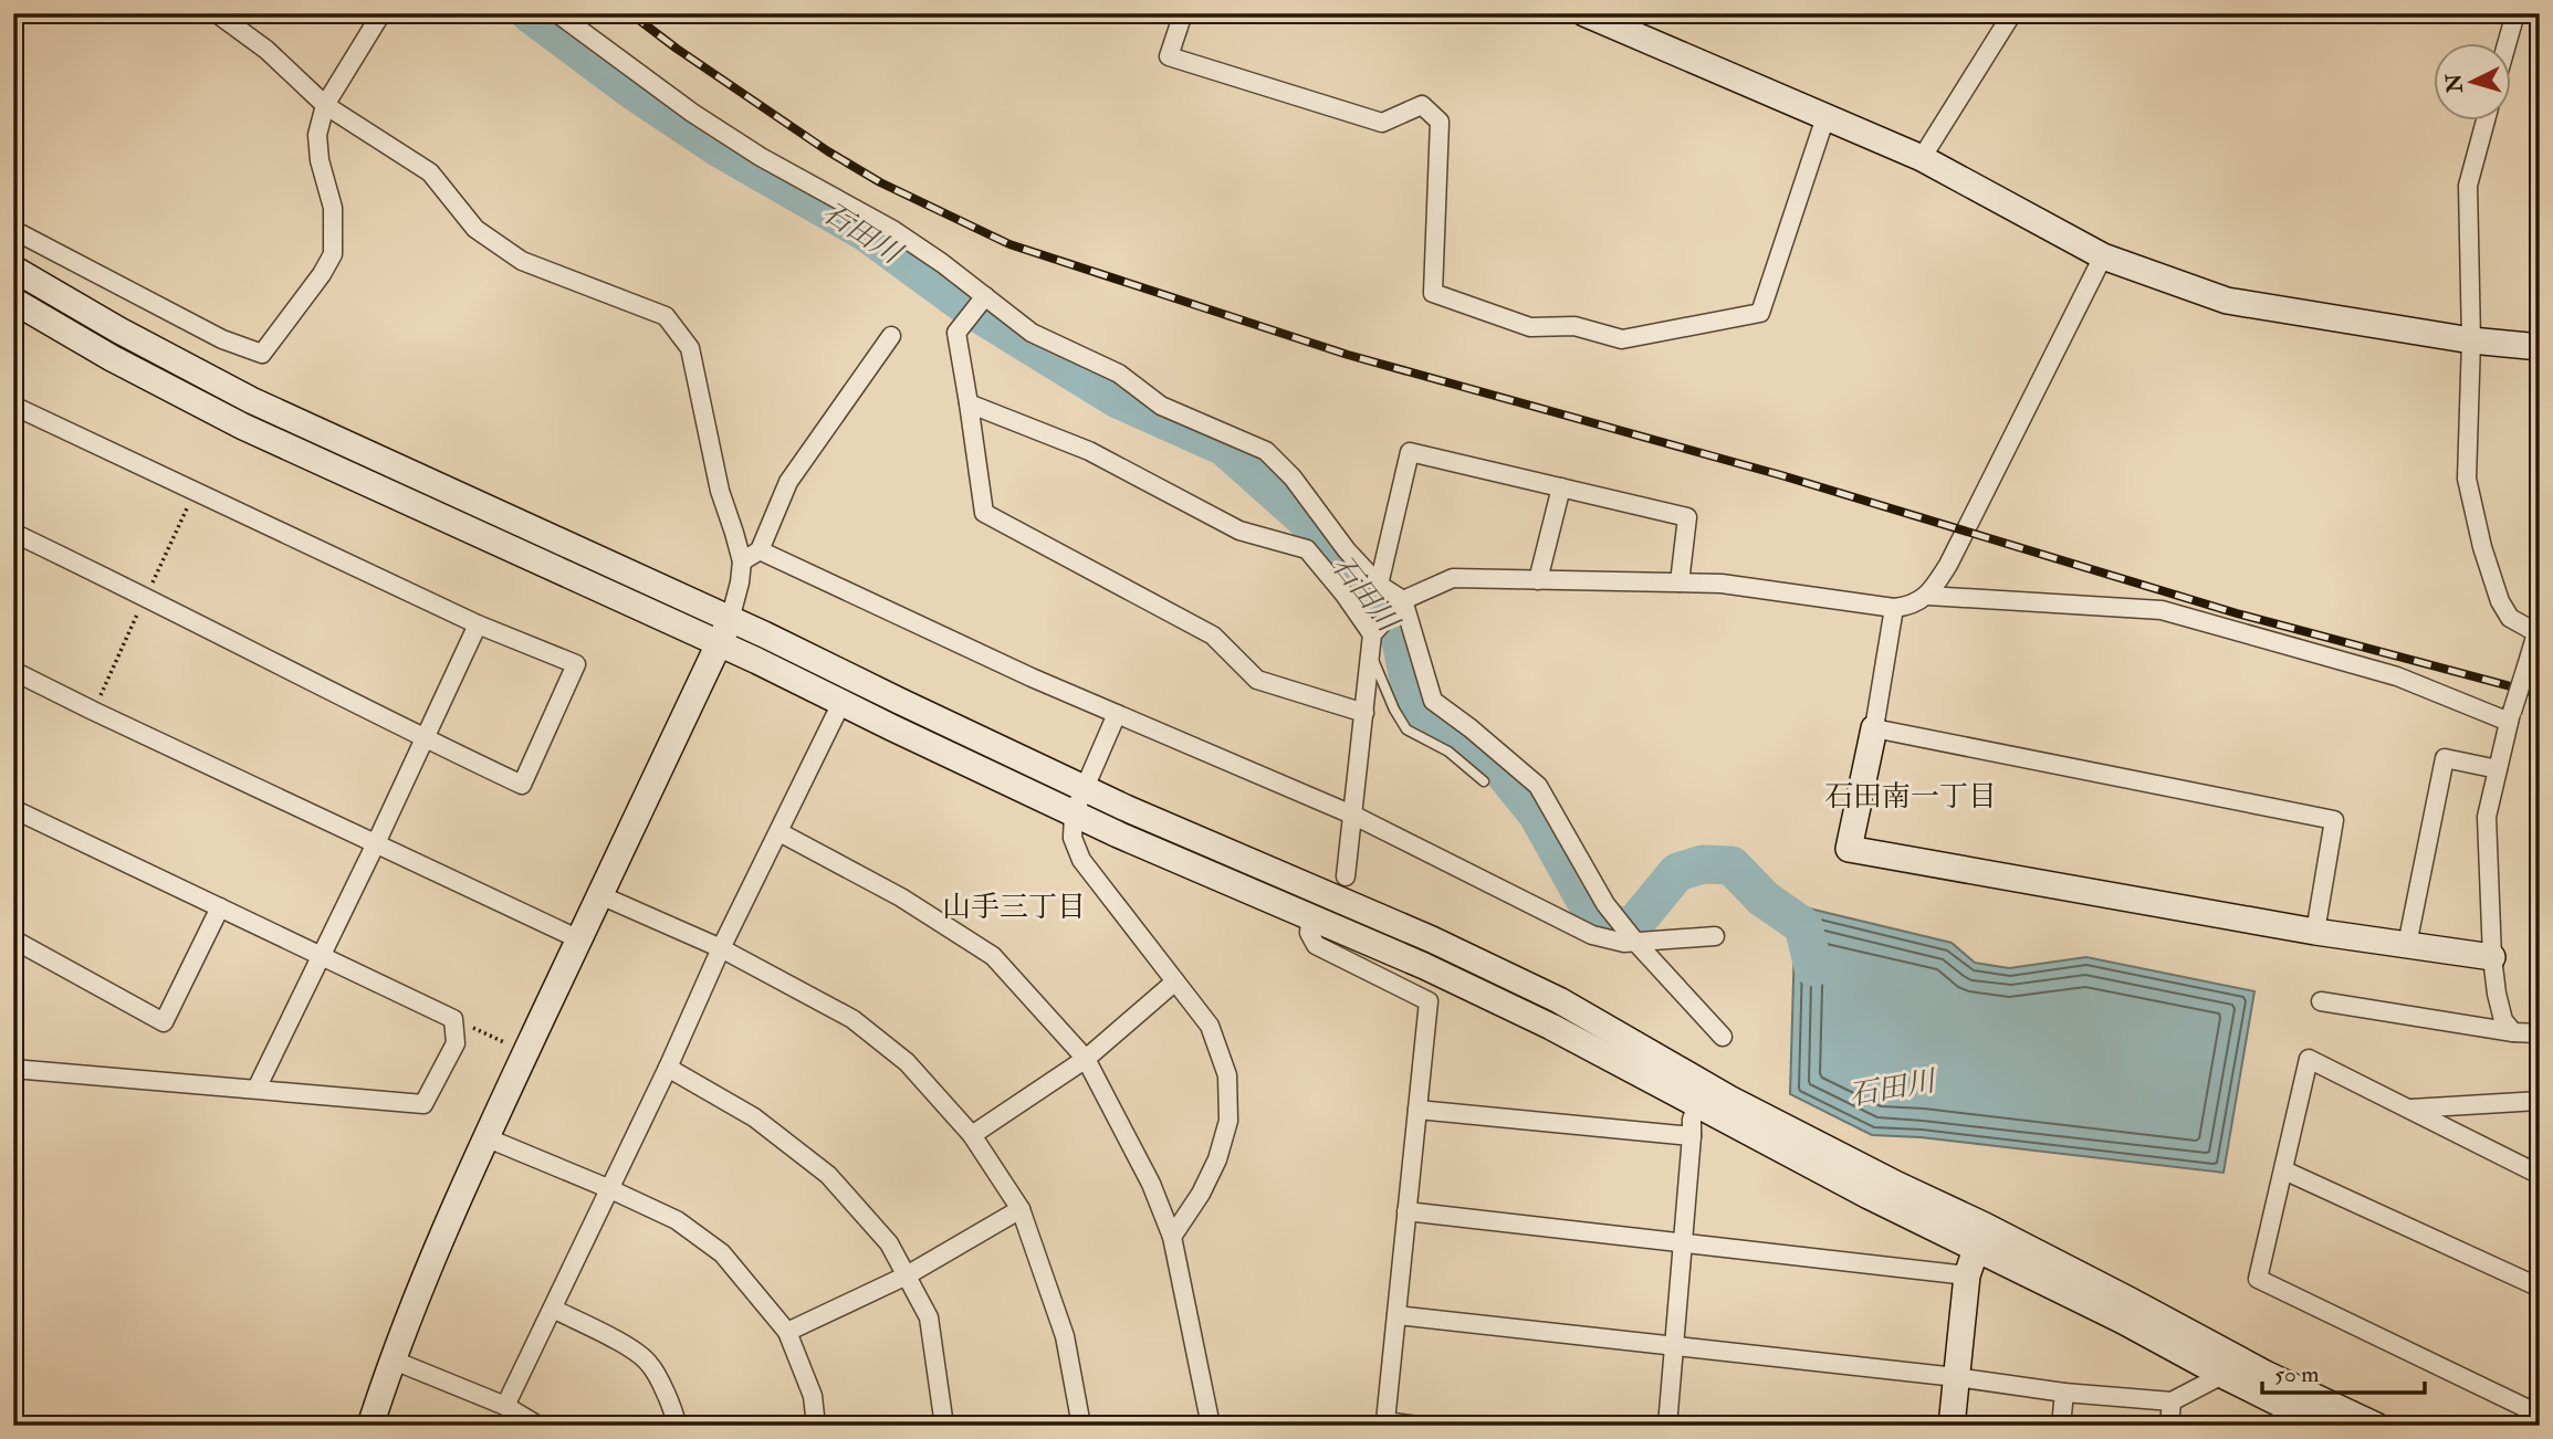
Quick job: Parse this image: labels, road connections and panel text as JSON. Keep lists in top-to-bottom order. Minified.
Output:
{"districts":["石田南一丁目","山手三丁目"],"water":["石田川"],"scale_bar":"50 m","north":"left"}
